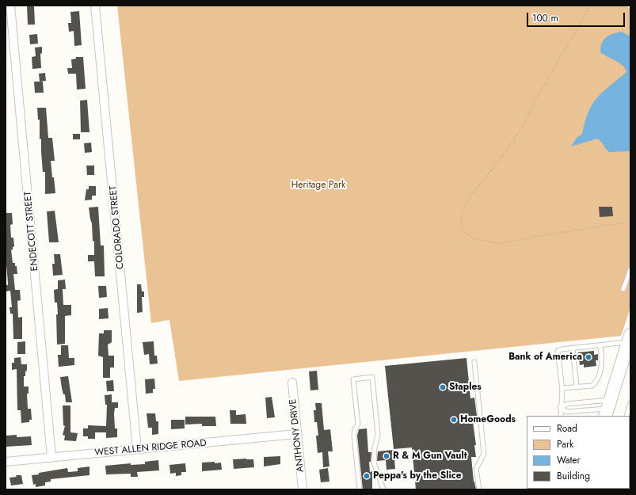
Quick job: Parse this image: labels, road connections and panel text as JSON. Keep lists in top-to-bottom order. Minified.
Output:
{"streets":{"street":["COLORADO STREET","ENDECOTT STREET","ANTHONY DRIVE","WEST ALLEN RIDGE ROAD"]},"crossings":[["COLORADO STREET","WEST ALLEN RIDGE ROAD"],["ENDECOTT STREET","WEST ALLEN RIDGE ROAD"],["ANTHONY DRIVE","WEST ALLEN RIDGE ROAD"]],"parks":["Heritage Park"],"places":["Bank of America","Staples","HomeGoods","R & M Gun Vault","Peppa's by the Slice"],"legend":["Road","Park","Water","Building"],"scale_bar":"100 m"}
